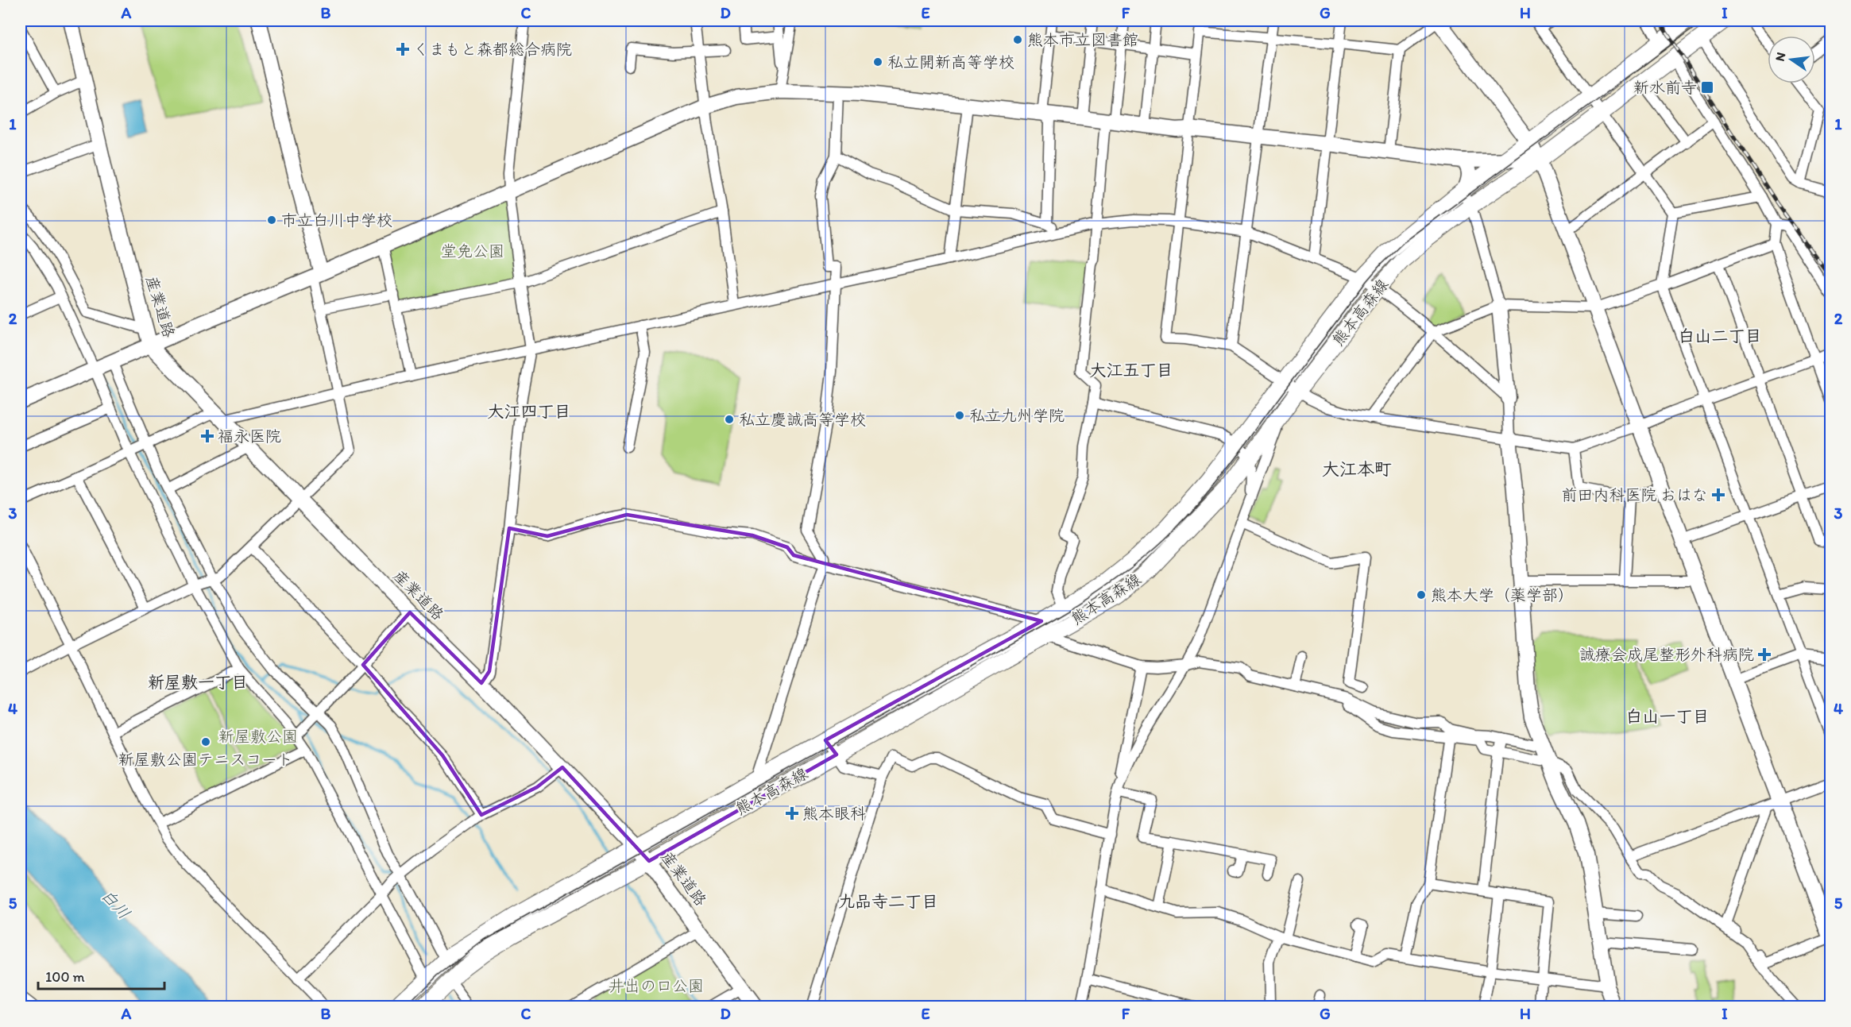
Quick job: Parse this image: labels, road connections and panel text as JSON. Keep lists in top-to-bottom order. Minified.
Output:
{"streets":{"main road":["熊本高森線"],"street":["産業道路"]},"crossings":[["産業道路","熊本高森線"]],"districts":["白山二丁目","大江五丁目","大江四丁目","大江本町","新屋敷一丁目","白山一丁目","九品寺二丁目"],"water":["白川"],"parks":["堂免公園","新屋敷公園","井出の口公園"],"places":{"other":["熊本市立図書館","私立開新高等学校","市立白川中学校","私立九州学院","私立慶誠高等学校","熊本大学（薬学部）","新屋敷公園テニスコート"],"health":["くまもと森都総合病院","福永医院","前田内科医院 おはな","誠療会成尾整形外科病院","熊本眼科"],"transit":["新水前寺"]},"scale_bar":"100 m","north":"left","grid":{"columns":["A","B","C","D","E","F","G","H","I"],"rows":["1","2","3","4","5"]}}
